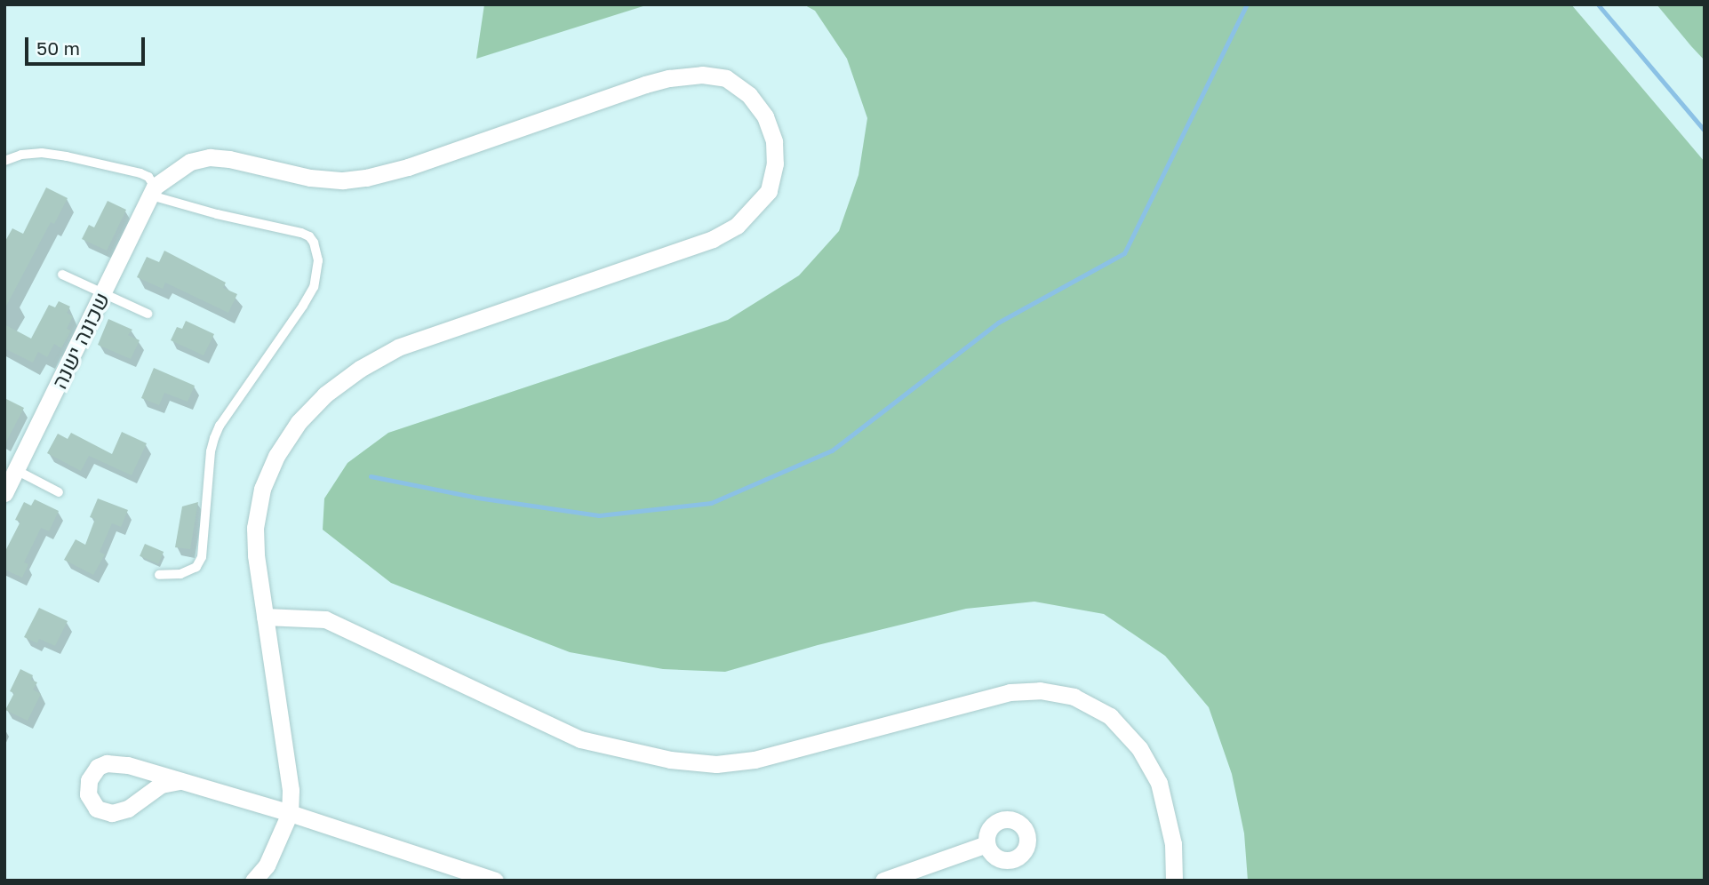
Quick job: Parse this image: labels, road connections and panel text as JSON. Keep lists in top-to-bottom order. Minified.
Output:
{"streets":{"street":["שכונה ישנה"]},"scale_bar":"50 m"}
